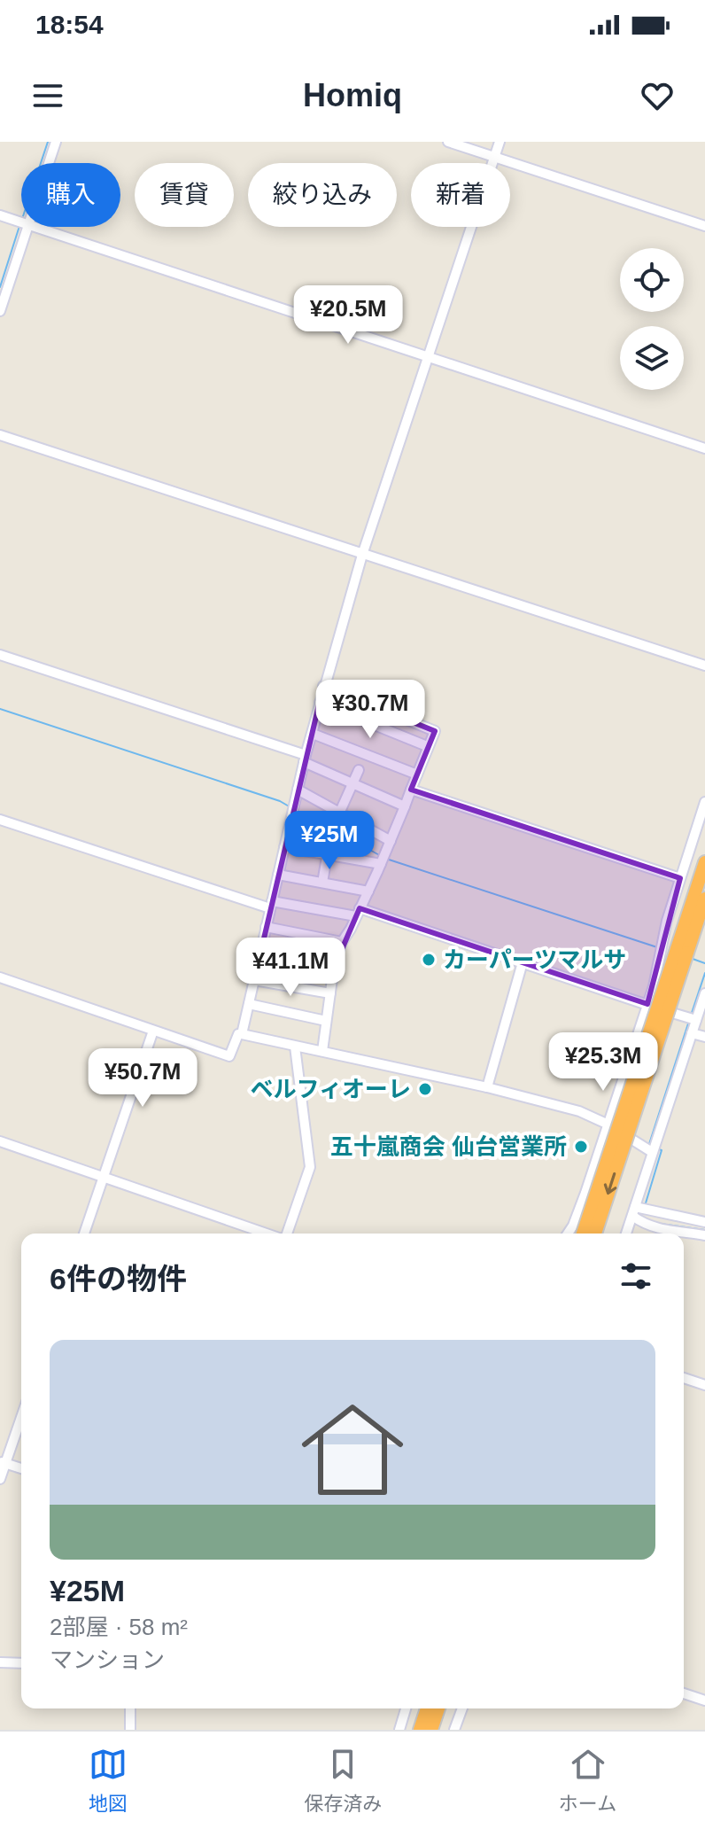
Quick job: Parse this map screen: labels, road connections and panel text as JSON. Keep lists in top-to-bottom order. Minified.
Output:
{"places":["カーパーツマルサ","ベルフィオーレ","五十嵐商会 仙台営業所"],"page":{"status":"18:54","header":"Homiq","chip":["購入","賃貸","絞り込み","新着"],"price":["¥20.5M","¥30.7M","¥25M","¥41.1M","¥25.3M","¥50.7M"],"heading":"6件の物件","list":[{"name":"¥25M","note":"2部屋 · 58 m² · マンション"}],"tabs":["地図","保存済み","ホーム"]}}
